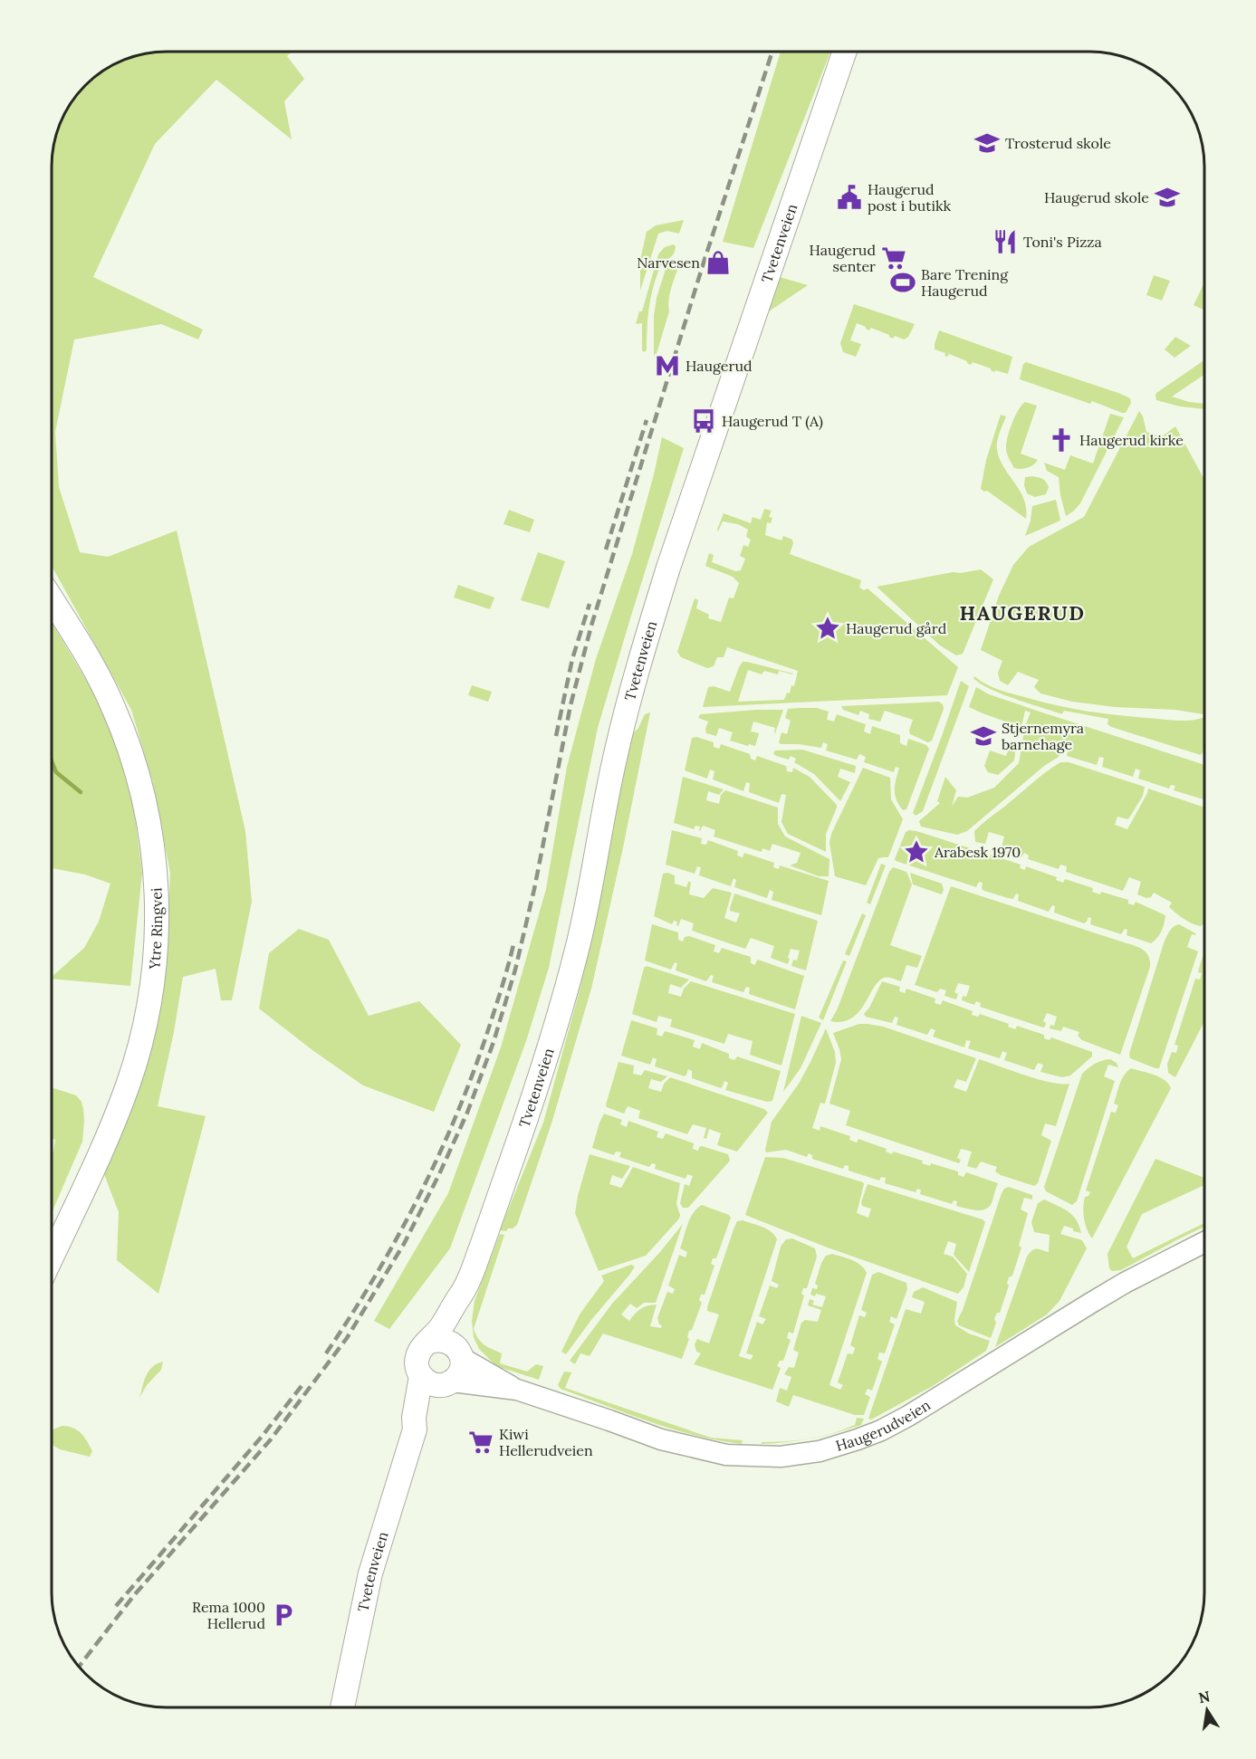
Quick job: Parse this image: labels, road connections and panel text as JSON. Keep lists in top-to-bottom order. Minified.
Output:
{"streets":{"main road":["Tvetenveien","Ytre Ringvei"],"street":["Haugerudveien"]},"crossings":[["Tvetenveien","Haugerudveien"]],"districts":["HAUGERUD"],"places":{"school or university":["Trosterud skole","Haugerud skole","Stjernemyra barnehage"],"public building":["Haugerud post i butikk"],"restaurant":["Toni's Pizza"],"supermarket":["Haugerud senter","Kiwi Hellerudveien"],"shop":["Narvesen"],"sports":["Bare Trening Haugerud"],"metro station":["Haugerud"],"bus stop":["Haugerud T (A)"],"church":["Haugerud kirke"],"place":["Haugerud gård","Arabesk 1970"],"parking":["Rema 1000 Hellerud"]},"north":"top"}
